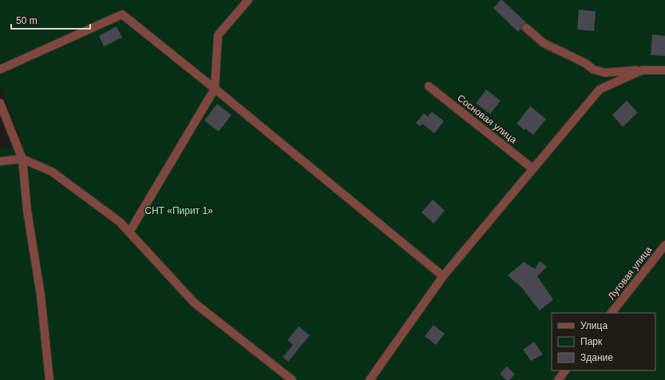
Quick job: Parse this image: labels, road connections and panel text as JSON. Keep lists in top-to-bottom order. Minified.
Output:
{"streets":{"street":["Сосновая улица","Луговая улица"]},"parks":["СНТ «Пирит 1»"],"legend":["Улица","Парк","Здание"],"scale_bar":"50 m"}
